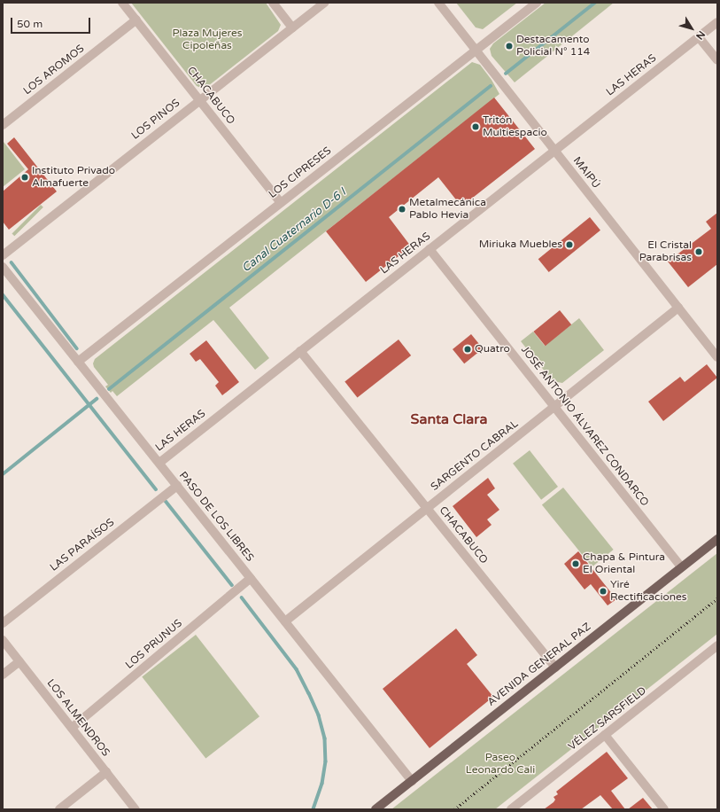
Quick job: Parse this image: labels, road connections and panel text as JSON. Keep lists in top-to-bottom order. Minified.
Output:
{"streets":{"main road":["AVENIDA GENERAL PAZ"],"street":["LOS AROMOS","LAS HERAS","CHACABUCO","LOS PINOS","LOS CIPRESES","MAIPÚ","JOSÉ ANTONIO ÁLVAREZ CONDARCO","SARGENTO CABRAL","PASO DE LOS LIBRES","LAS PARAÍSOS","LOS PRUNUS","LOS ALMENDROS","VÉLEZ SARSFIELD"]},"crossings":[["LOS AROMOS","CHACABUCO"],["LAS HERAS","CHACABUCO"],["LAS HERAS","MAIPÚ"],["LAS HERAS","JOSÉ ANTONIO ÁLVAREZ CONDARCO"],["LAS HERAS","PASO DE LOS LIBRES"],["CHACABUCO","LOS PINOS"],["CHACABUCO","LOS CIPRESES"],["CHACABUCO","SARGENTO CABRAL"],["CHACABUCO","AVENIDA GENERAL PAZ"],["LOS CIPRESES","MAIPÚ"],["LOS CIPRESES","PASO DE LOS LIBRES"],["MAIPÚ","SARGENTO CABRAL"],["JOSÉ ANTONIO ÁLVAREZ CONDARCO","SARGENTO CABRAL"],["JOSÉ ANTONIO ÁLVAREZ CONDARCO","AVENIDA GENERAL PAZ"],["SARGENTO CABRAL","PASO DE LOS LIBRES"],["PASO DE LOS LIBRES","LAS PARAÍSOS"],["PASO DE LOS LIBRES","LOS PRUNUS"],["PASO DE LOS LIBRES","AVENIDA GENERAL PAZ"],["LOS PRUNUS","LOS ALMENDROS"]],"districts":["Santa Clara"],"water":["Canal Cuaternario D-6 I"],"parks":["Plaza Mujeres Cipoleñas","Paseo Leonardo Cali"],"places":["Destacamento Policial N° 114","Tritón Multiespacio","Instituto Privado Almafuerte","Metalmecánica Pablo Hevia","Miriuka Muebles","El Cristal Parabrisas","Quatro","Chapa & Pintura El Oriental","Yiré Rectificaciones"],"scale_bar":"50 m","north":"bottom right"}
